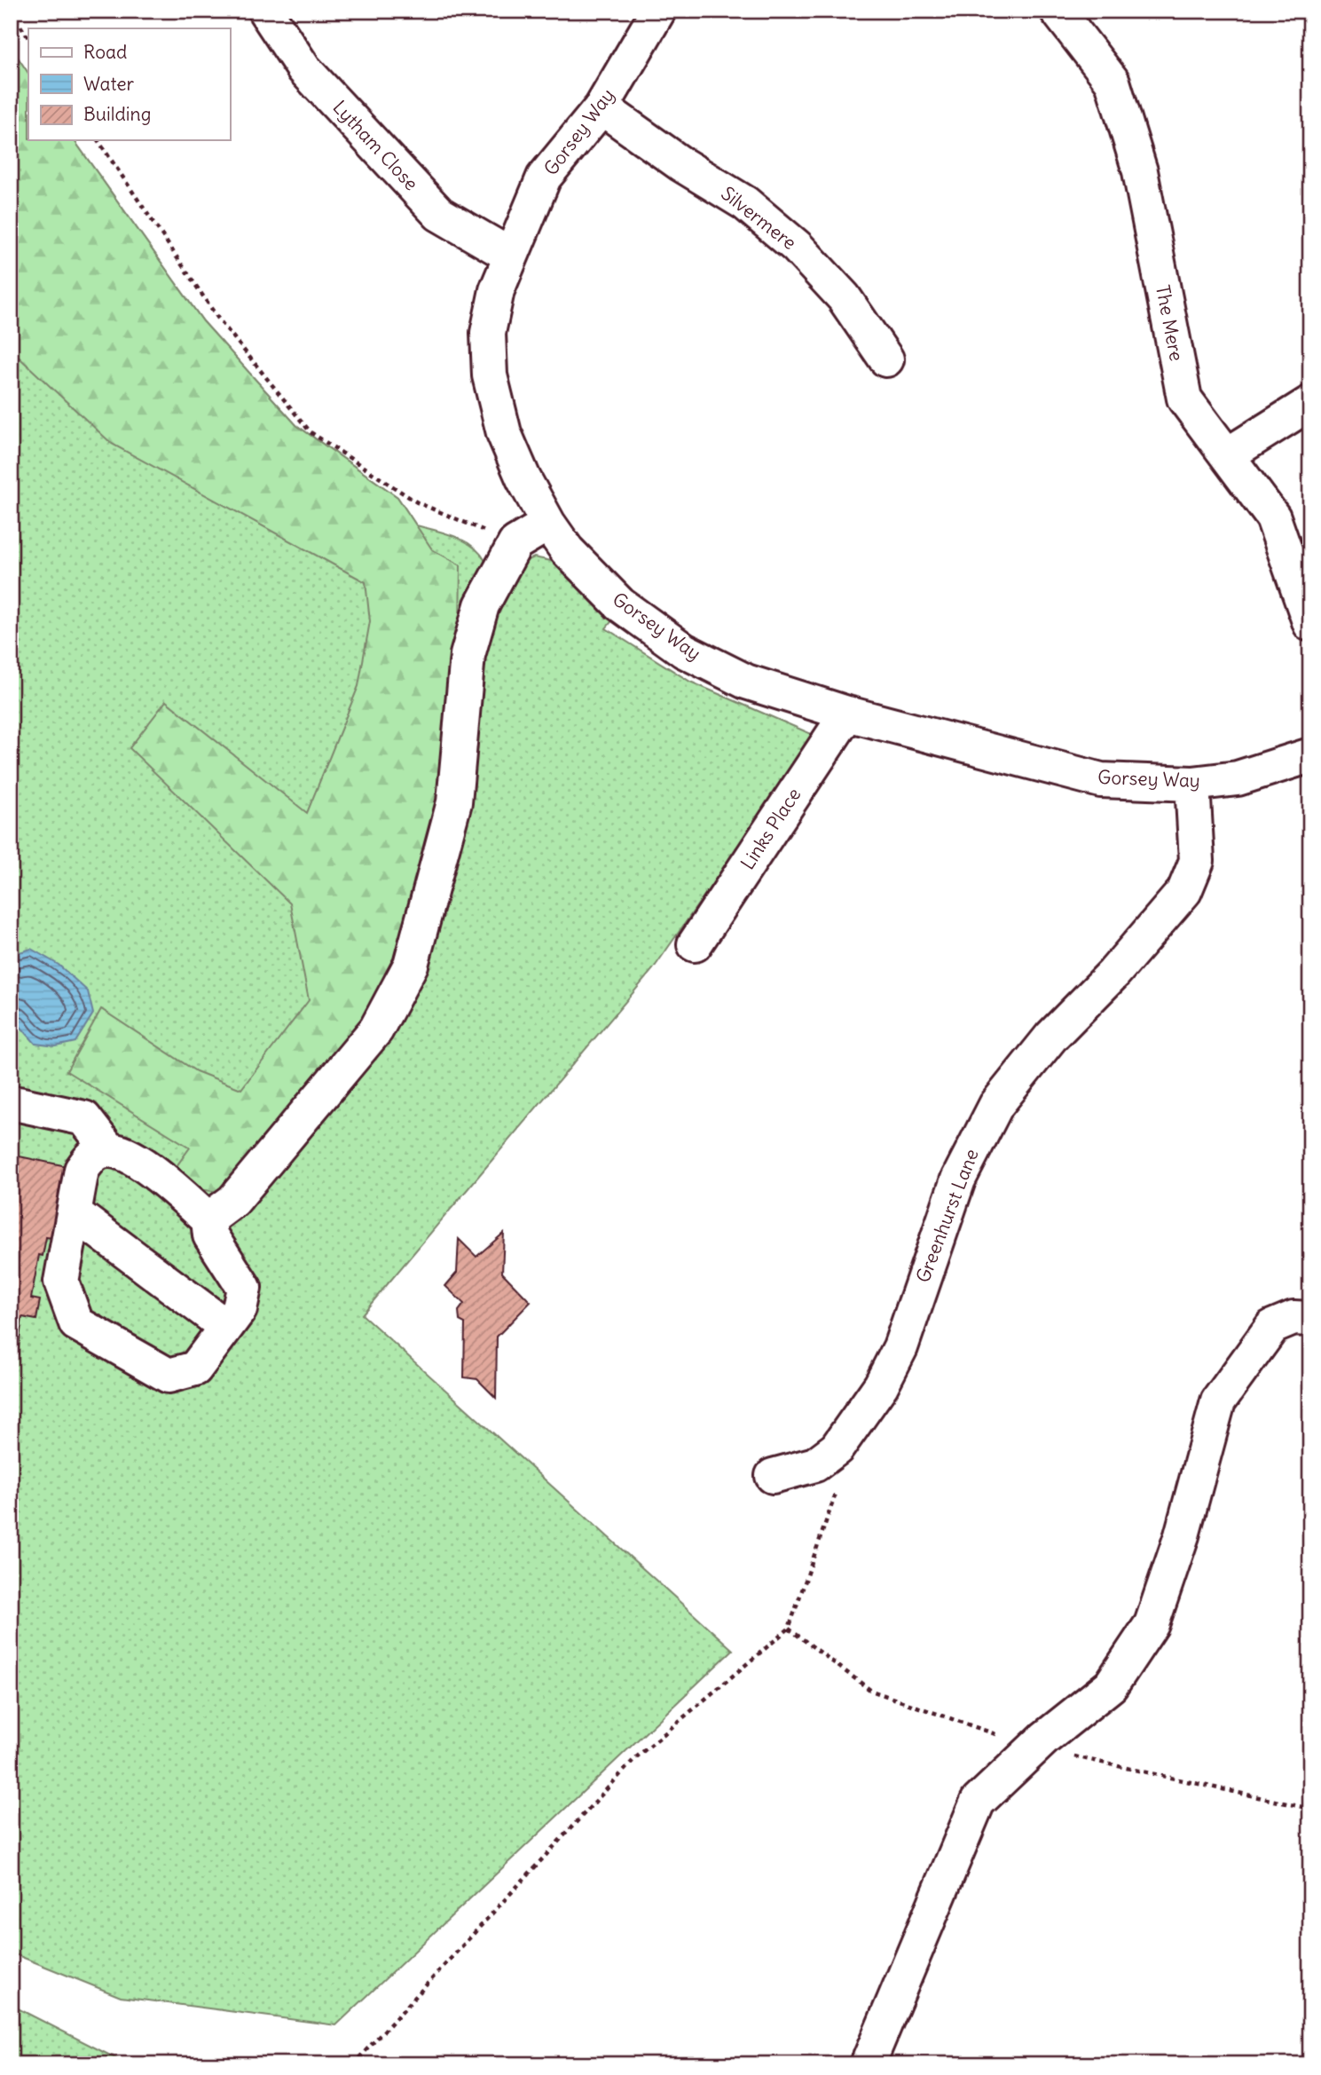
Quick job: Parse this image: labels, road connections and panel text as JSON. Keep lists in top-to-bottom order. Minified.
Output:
{"streets":{"street":["Gorsey Way","Lytham Close","Silvermere","The Mere","Links Place","Greenhurst Lane"]},"crossings":[["Gorsey Way","Lytham Close"],["Gorsey Way","Silvermere"],["Gorsey Way","Links Place"],["Gorsey Way","Greenhurst Lane"]],"legend":["Road","Water","Building"]}
